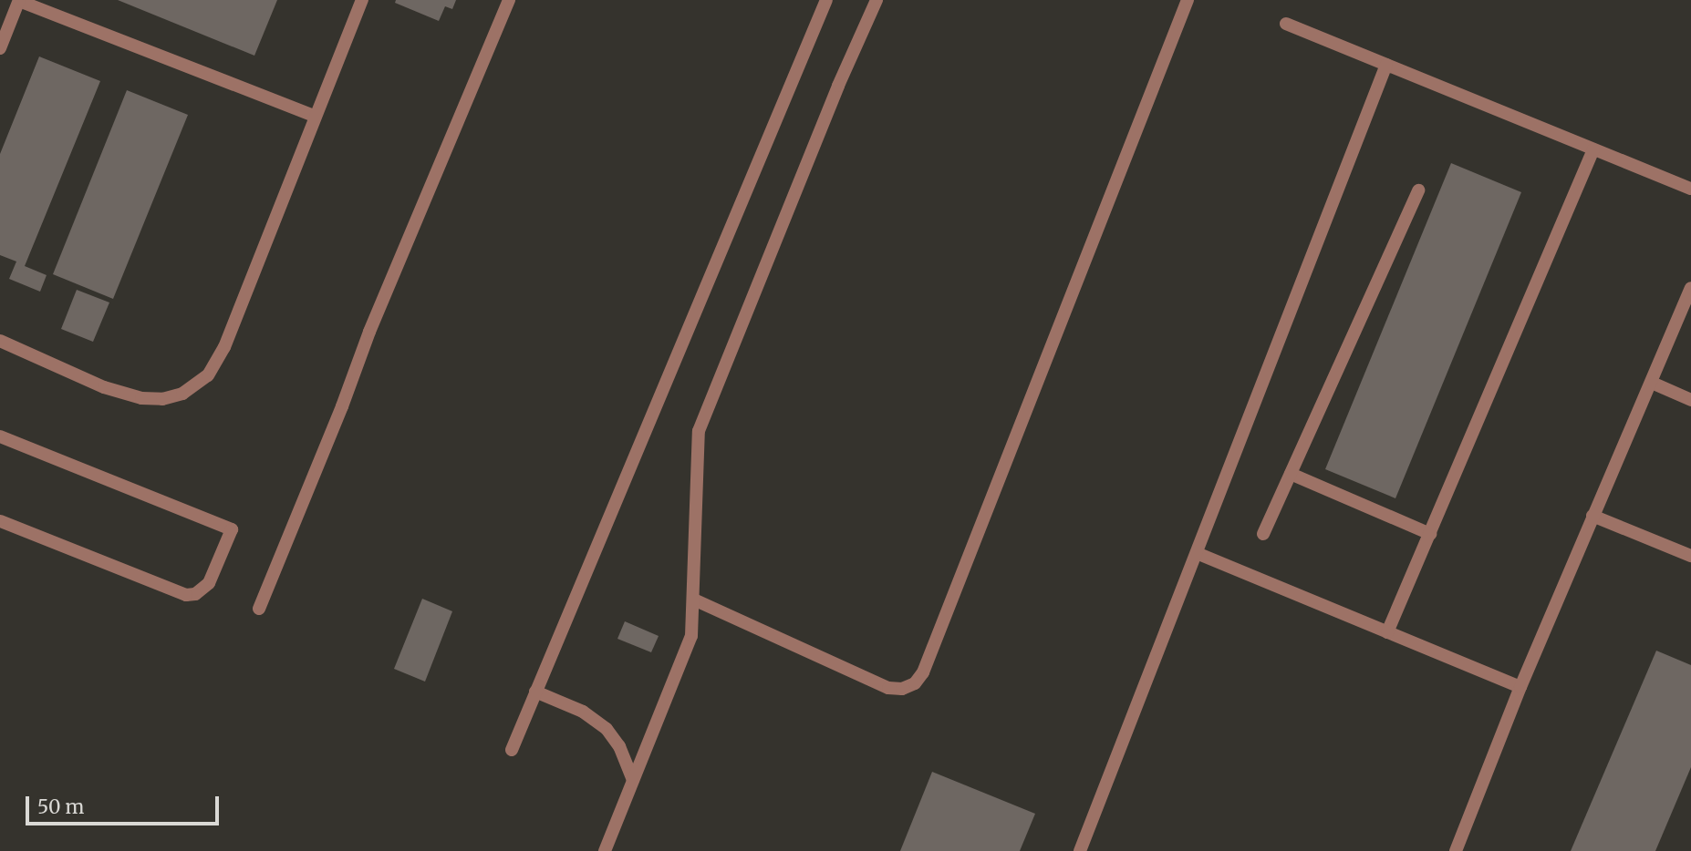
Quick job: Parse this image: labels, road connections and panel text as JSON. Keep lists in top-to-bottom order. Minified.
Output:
{"scale_bar":"50 m"}
